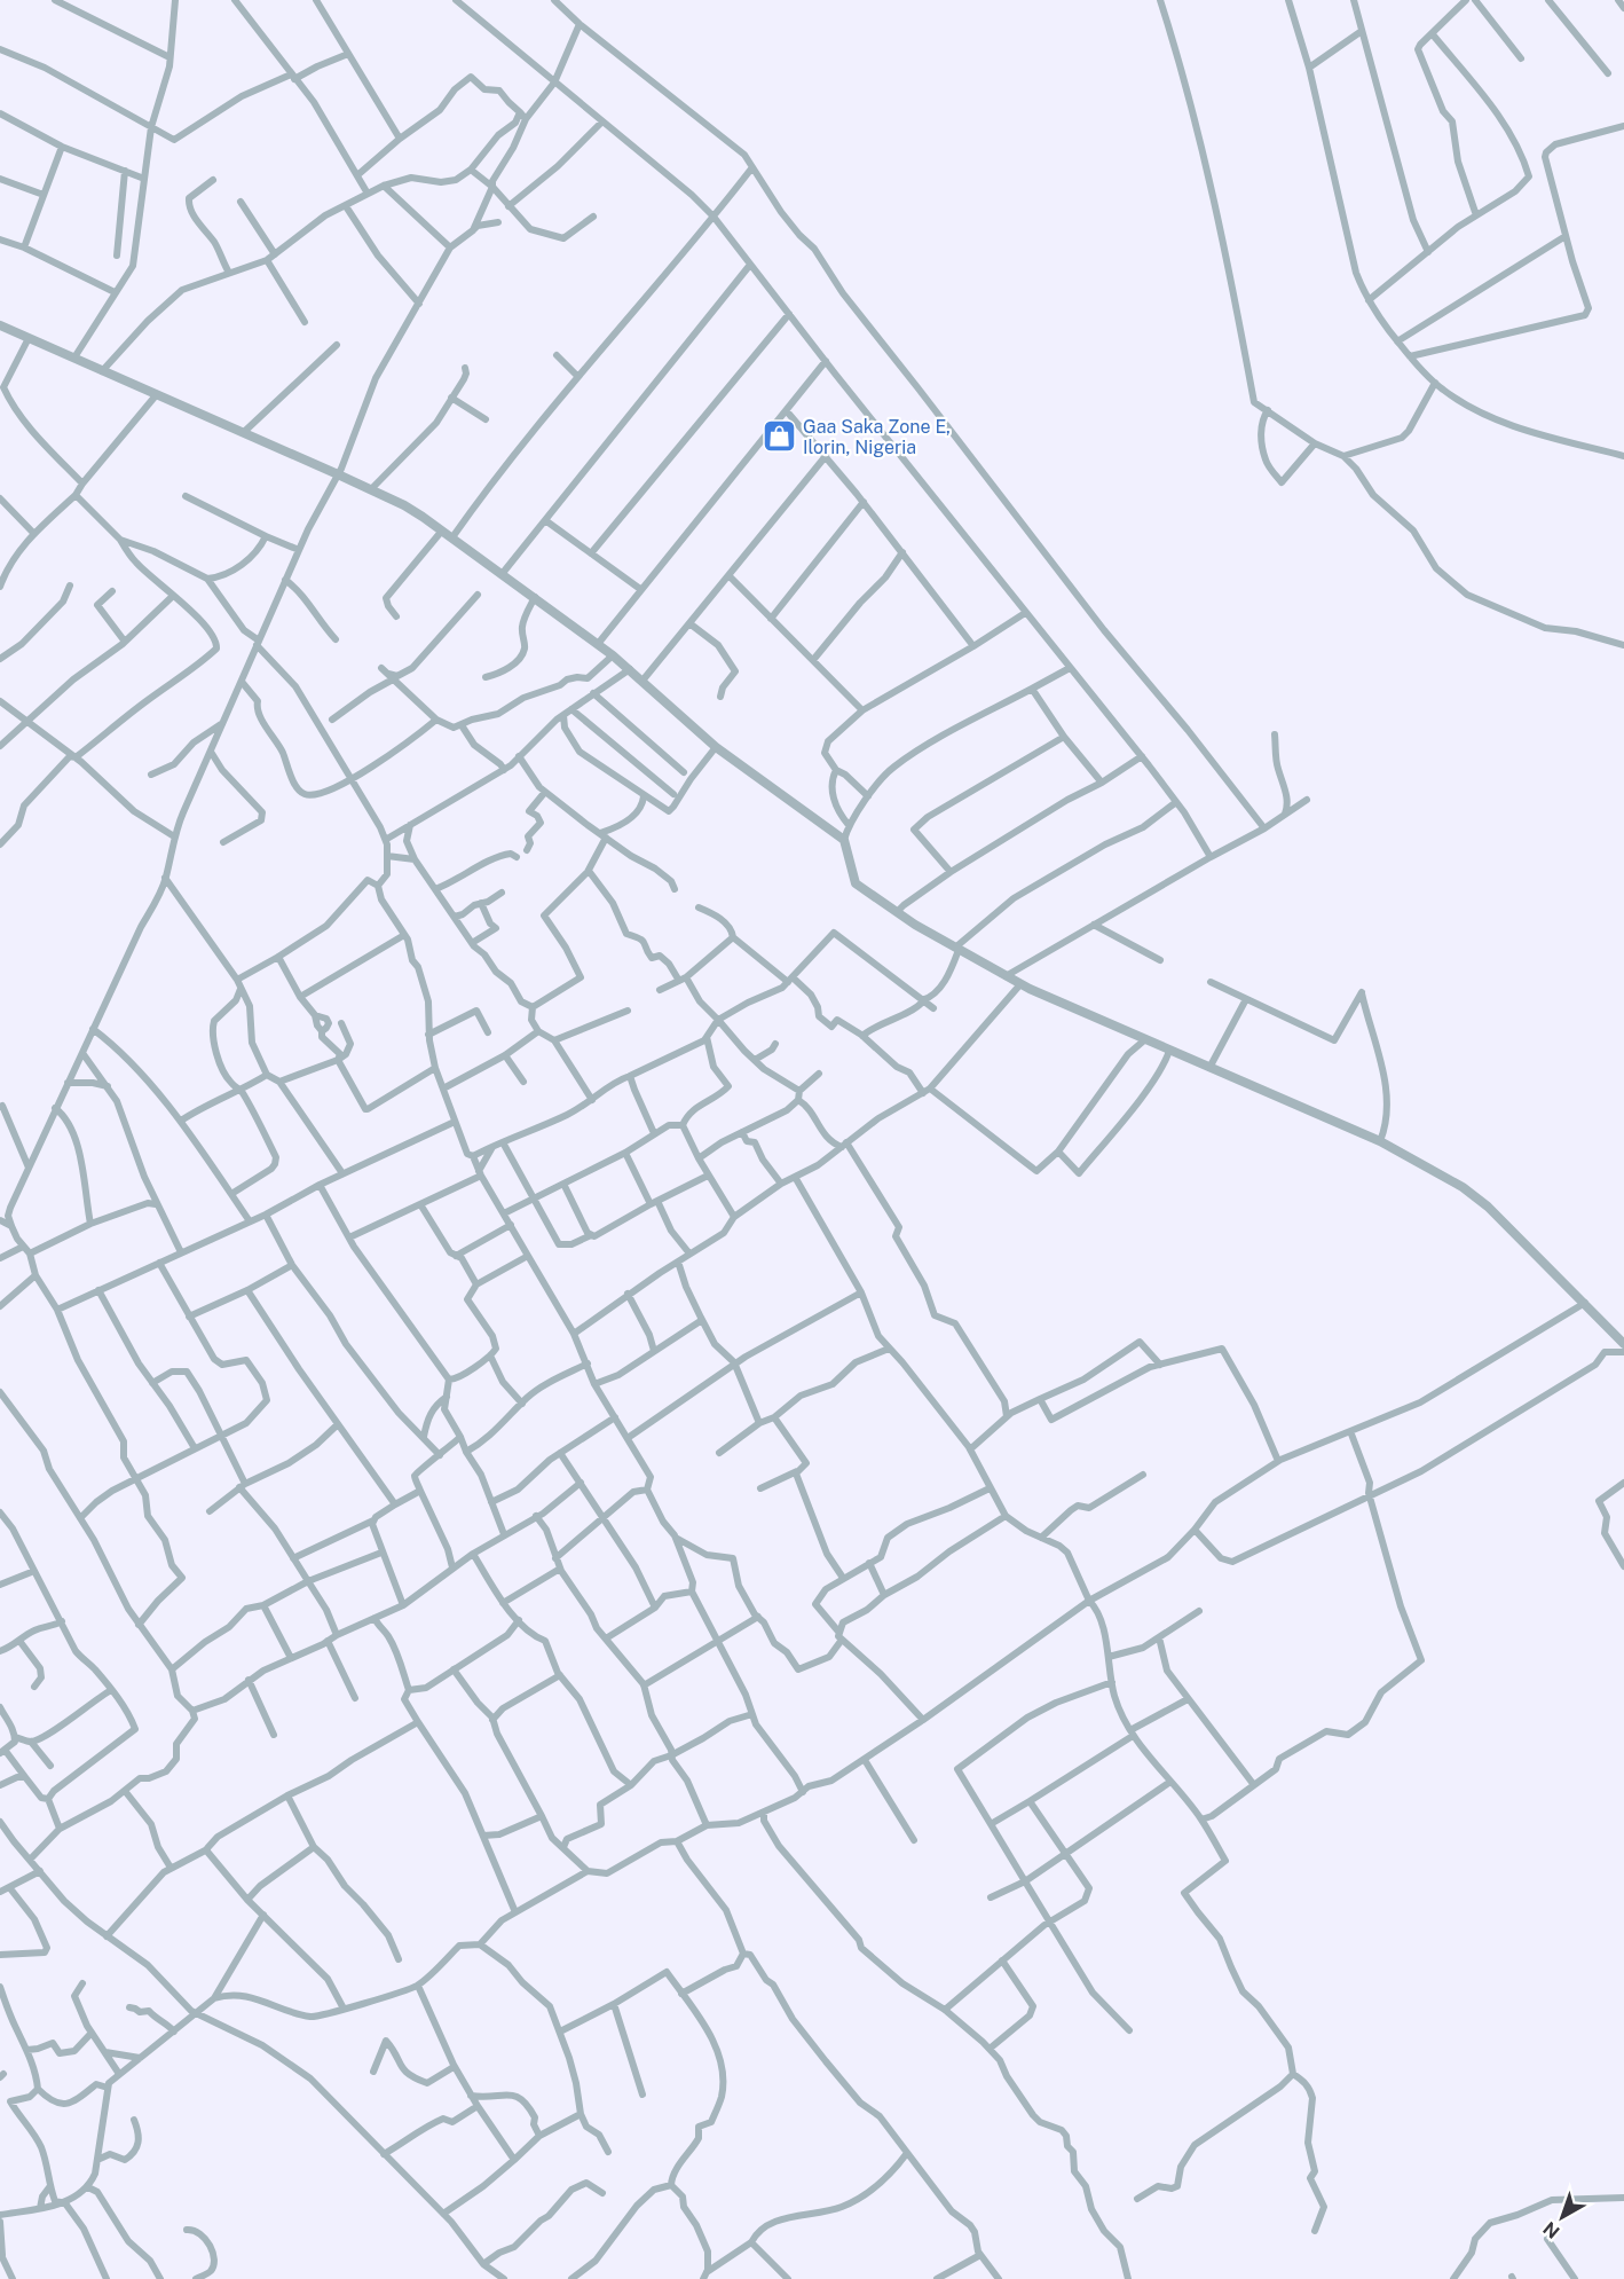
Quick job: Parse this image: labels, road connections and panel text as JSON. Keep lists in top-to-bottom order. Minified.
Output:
{"places":{"shop":["Gaa Saka Zone E, Ilorin, Nigeria"]},"north":"bottom left"}
